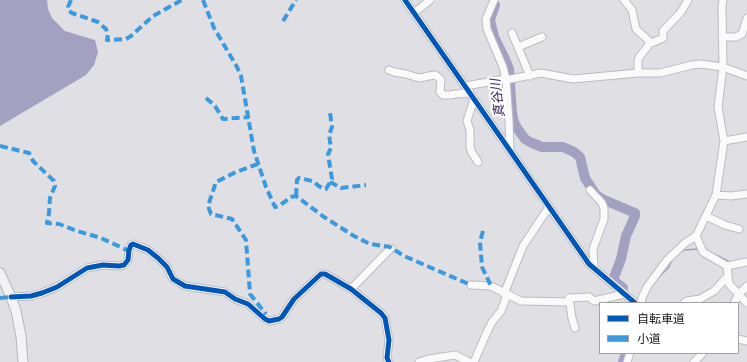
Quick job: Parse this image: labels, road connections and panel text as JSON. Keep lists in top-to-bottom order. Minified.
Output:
{"water":["真谷川"],"legend":["自転車道","小道"]}
